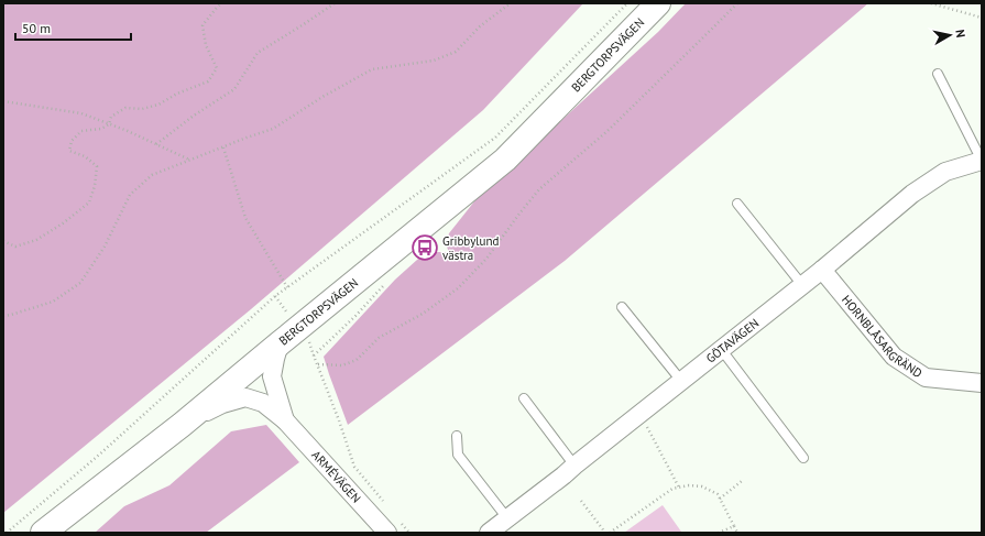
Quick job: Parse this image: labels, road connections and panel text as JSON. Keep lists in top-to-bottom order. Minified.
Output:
{"streets":{"main road":["BERGTORPSVÄGEN"],"street":["HORNBLÅSARGRÄND","GÖTAVÄGEN","ARMÉVÄGEN"]},"crossings":[["BERGTORPSVÄGEN","ARMÉVÄGEN"],["HORNBLÅSARGRÄND","GÖTAVÄGEN"]],"places":{"bus stop":["Gribbylund västra"]},"scale_bar":"50 m","north":"right"}
